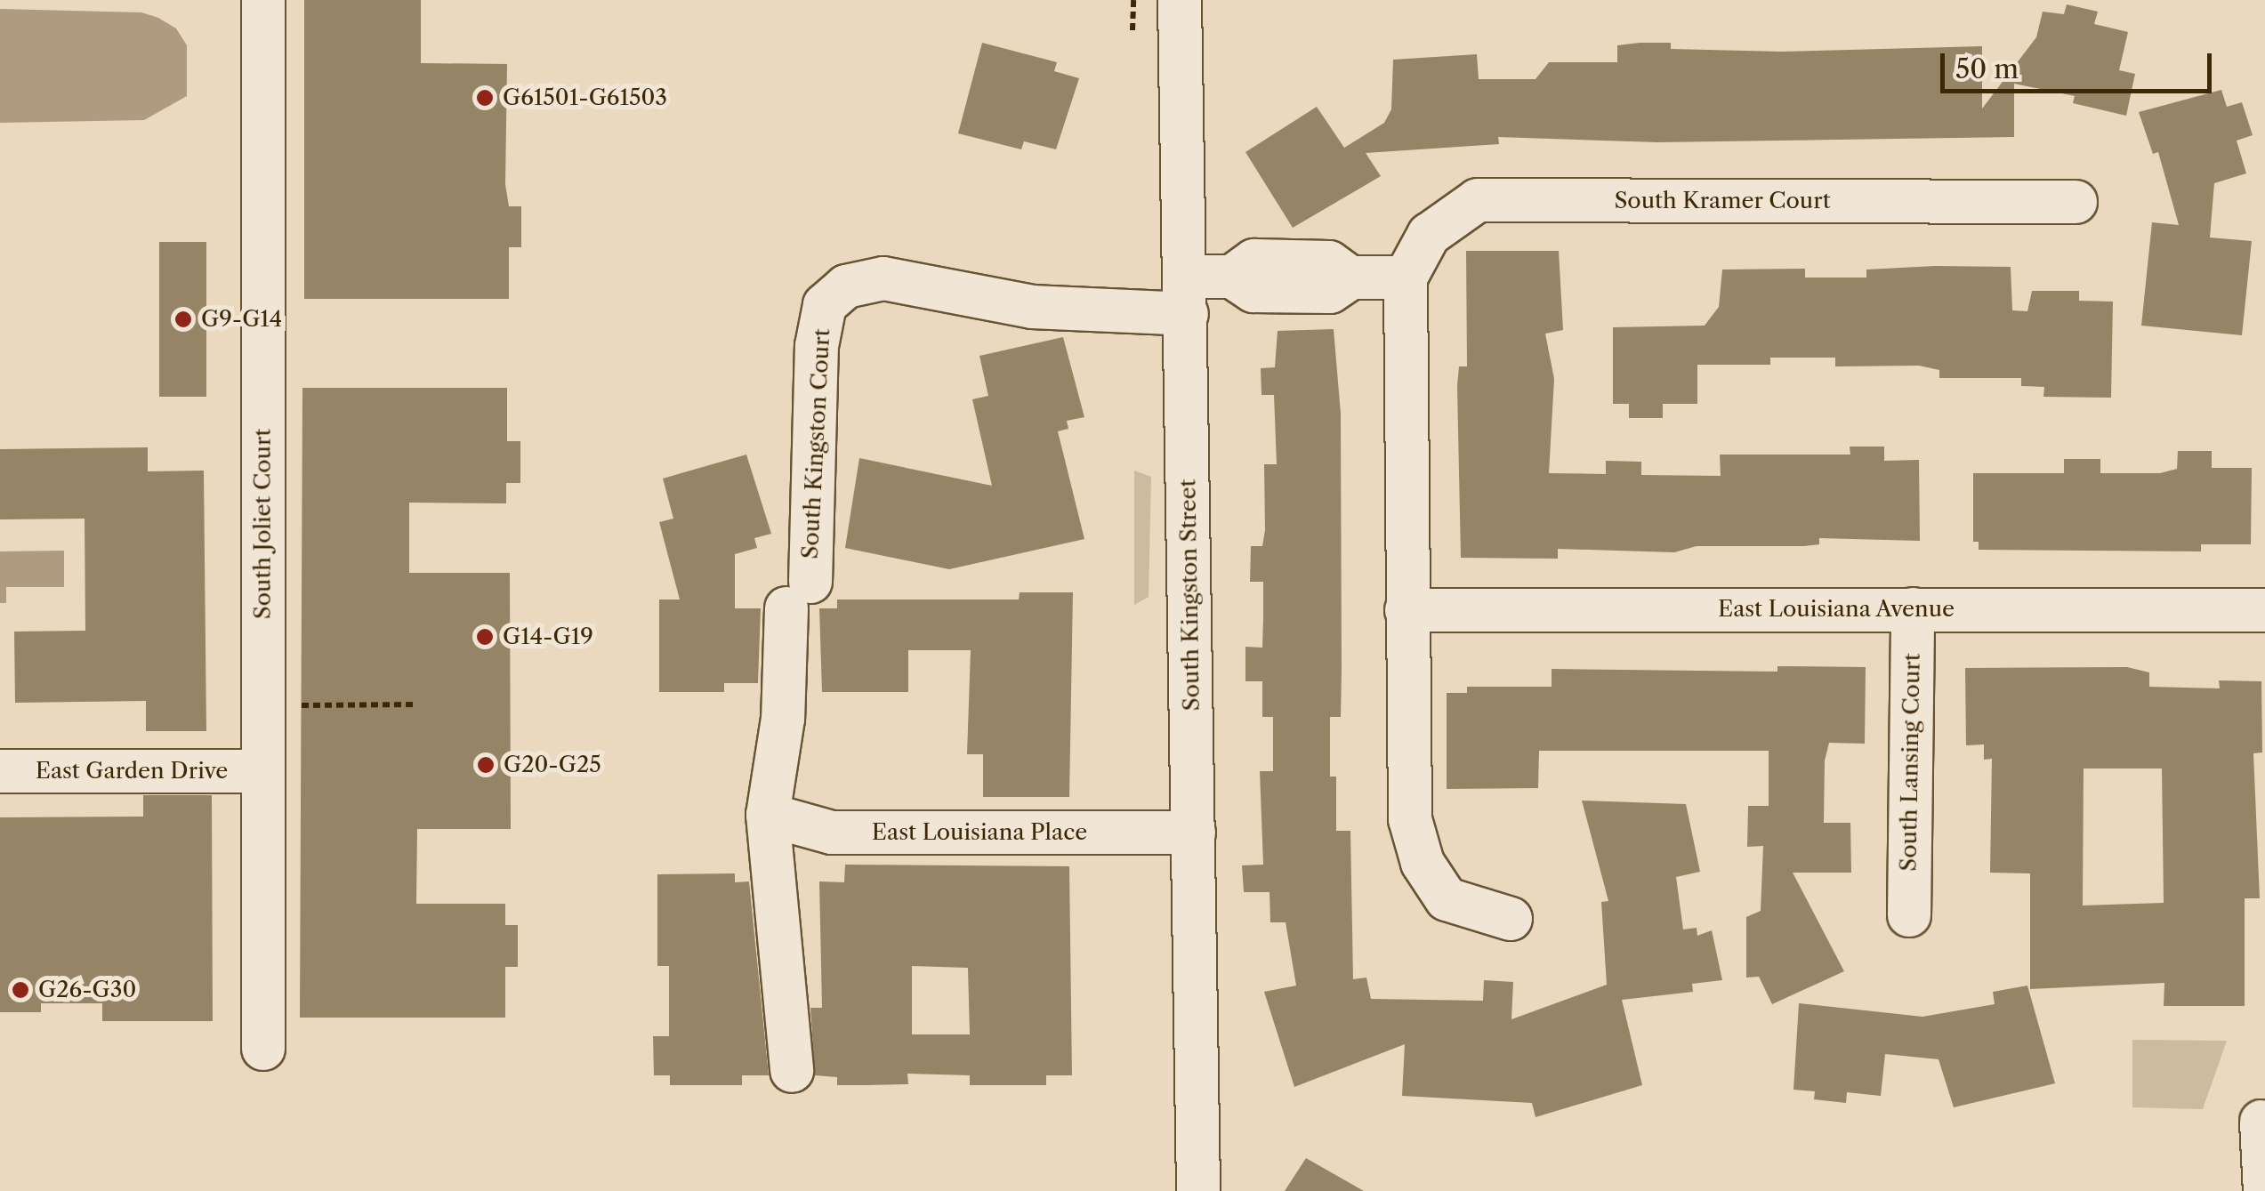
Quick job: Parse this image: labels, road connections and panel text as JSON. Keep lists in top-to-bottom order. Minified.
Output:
{"streets":{"street":["South Kramer Court","South Kingston Court","South Joliet Court","South Kingston Street","East Louisiana Avenue","South Lansing Court","East Garden Drive","East Louisiana Place"]},"crossings":[["South Kramer Court","East Louisiana Avenue"],["South Kingston Court","South Kingston Street"],["South Kingston Court","East Louisiana Place"],["South Joliet Court","East Garden Drive"],["South Kingston Street","East Louisiana Place"],["East Louisiana Avenue","South Lansing Court"]],"places":["G61501-G61503","G9-G14","G14-G19","G20-G25","G26-G30"],"scale_bar":"50 m"}
